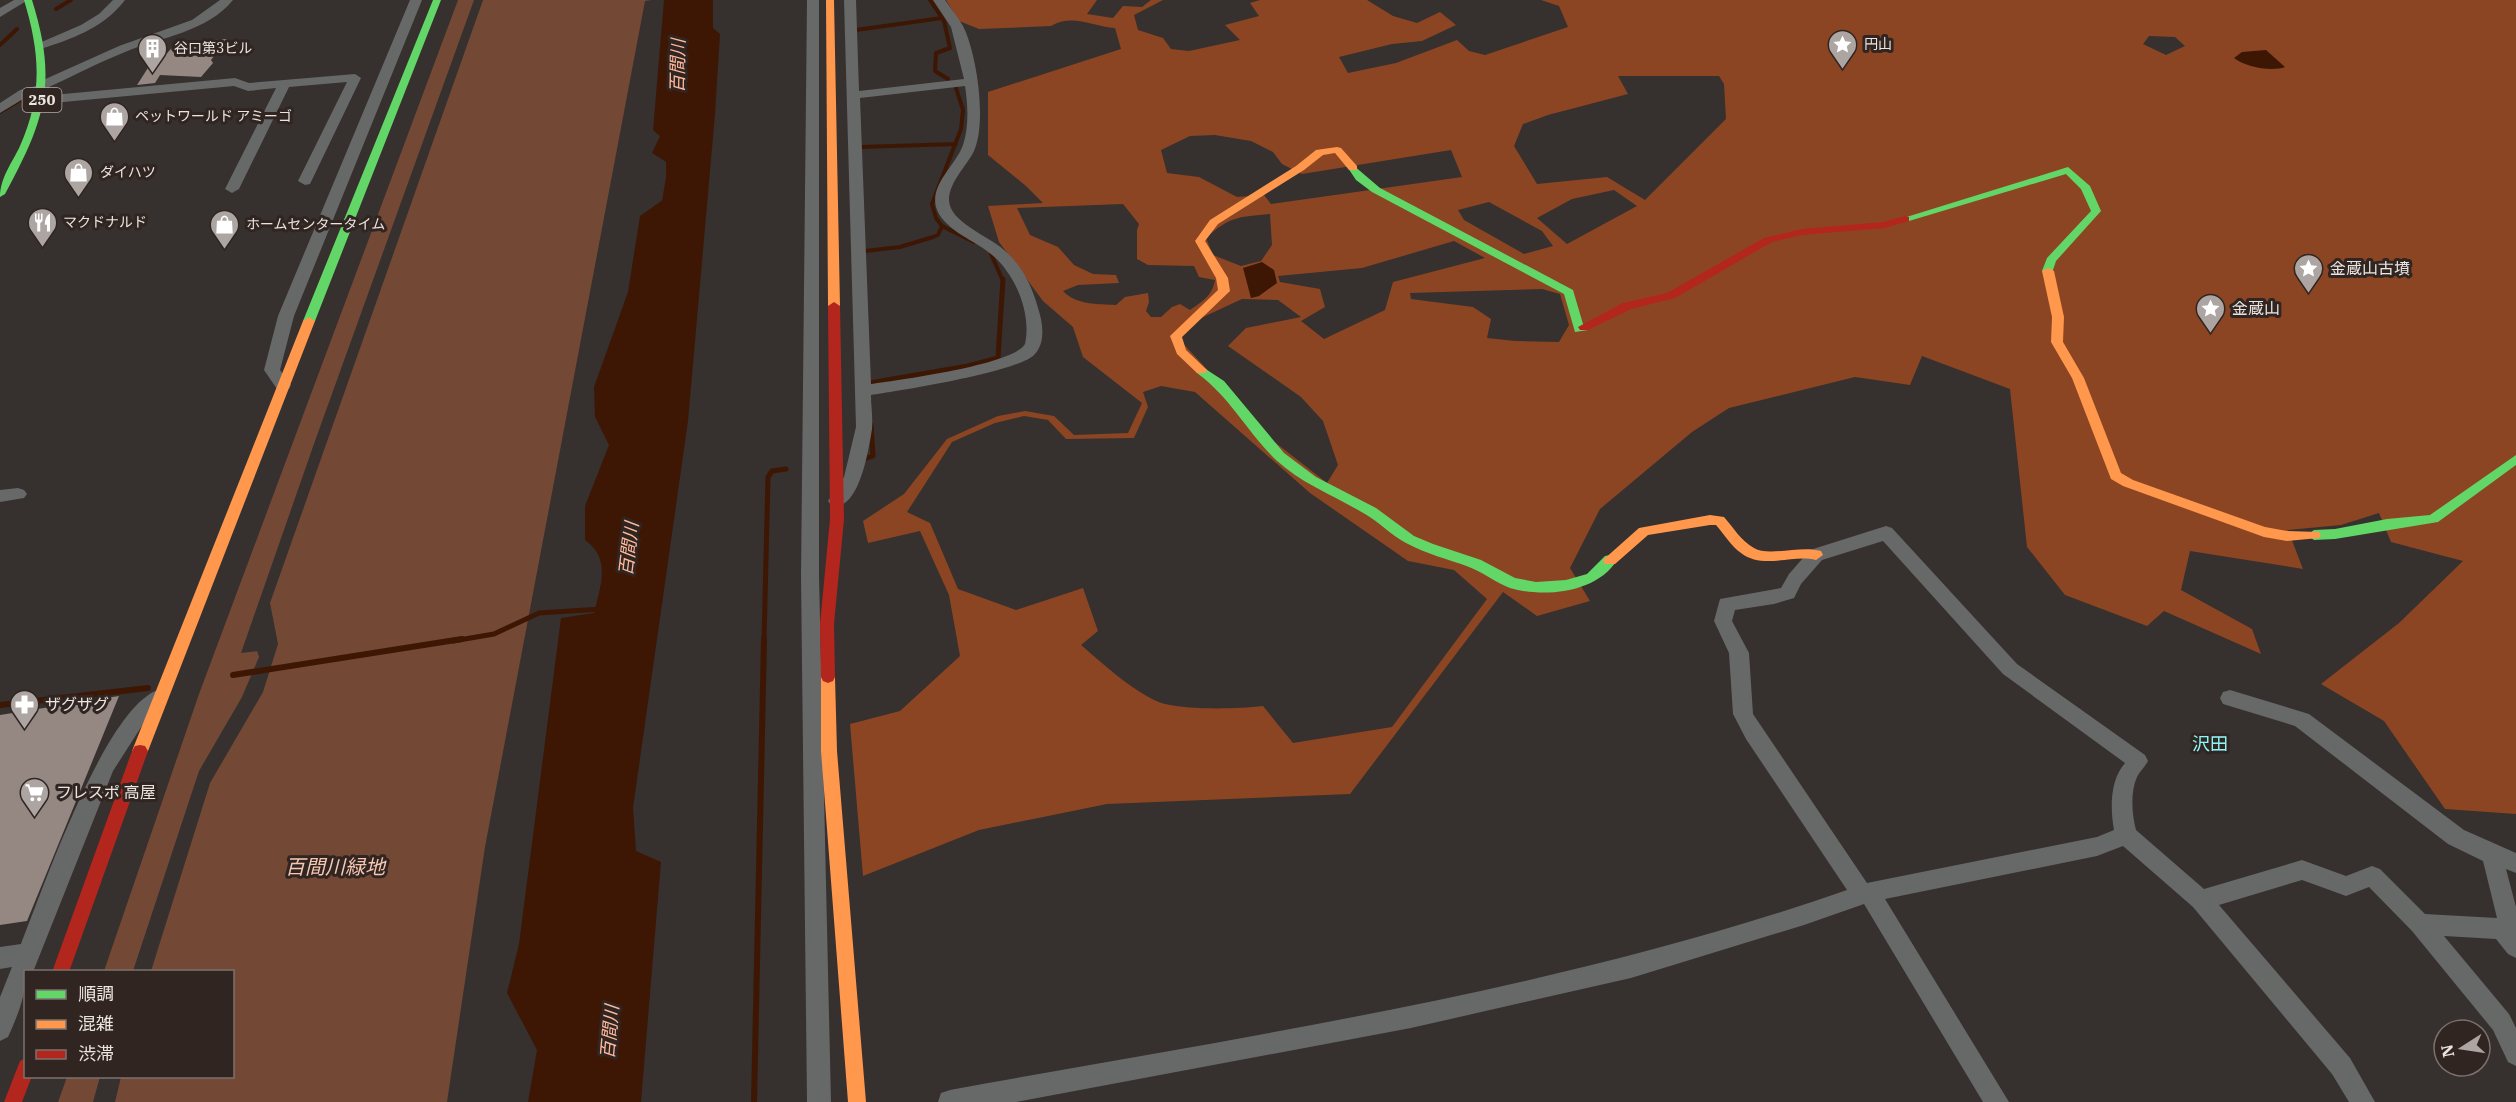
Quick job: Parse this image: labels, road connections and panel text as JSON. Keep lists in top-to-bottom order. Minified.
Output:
{"streets":{"main road":["250"]},"districts":["沢田"],"water":["百間川"],"parks":["百間川緑地"],"places":{"place":["円山","金蔵山古墳","金蔵山"],"building":["谷口第3ビル"],"shop":["ペットワールド アミーゴ","ダイハツ","ホームセンタータイム"],"restaurant":["マクドナルド"],"pharmacy":["ザグザグ"],"supermarket":["フレスポ 高屋"]},"legend":["順調","混雑","渋滞"],"north":"left"}
